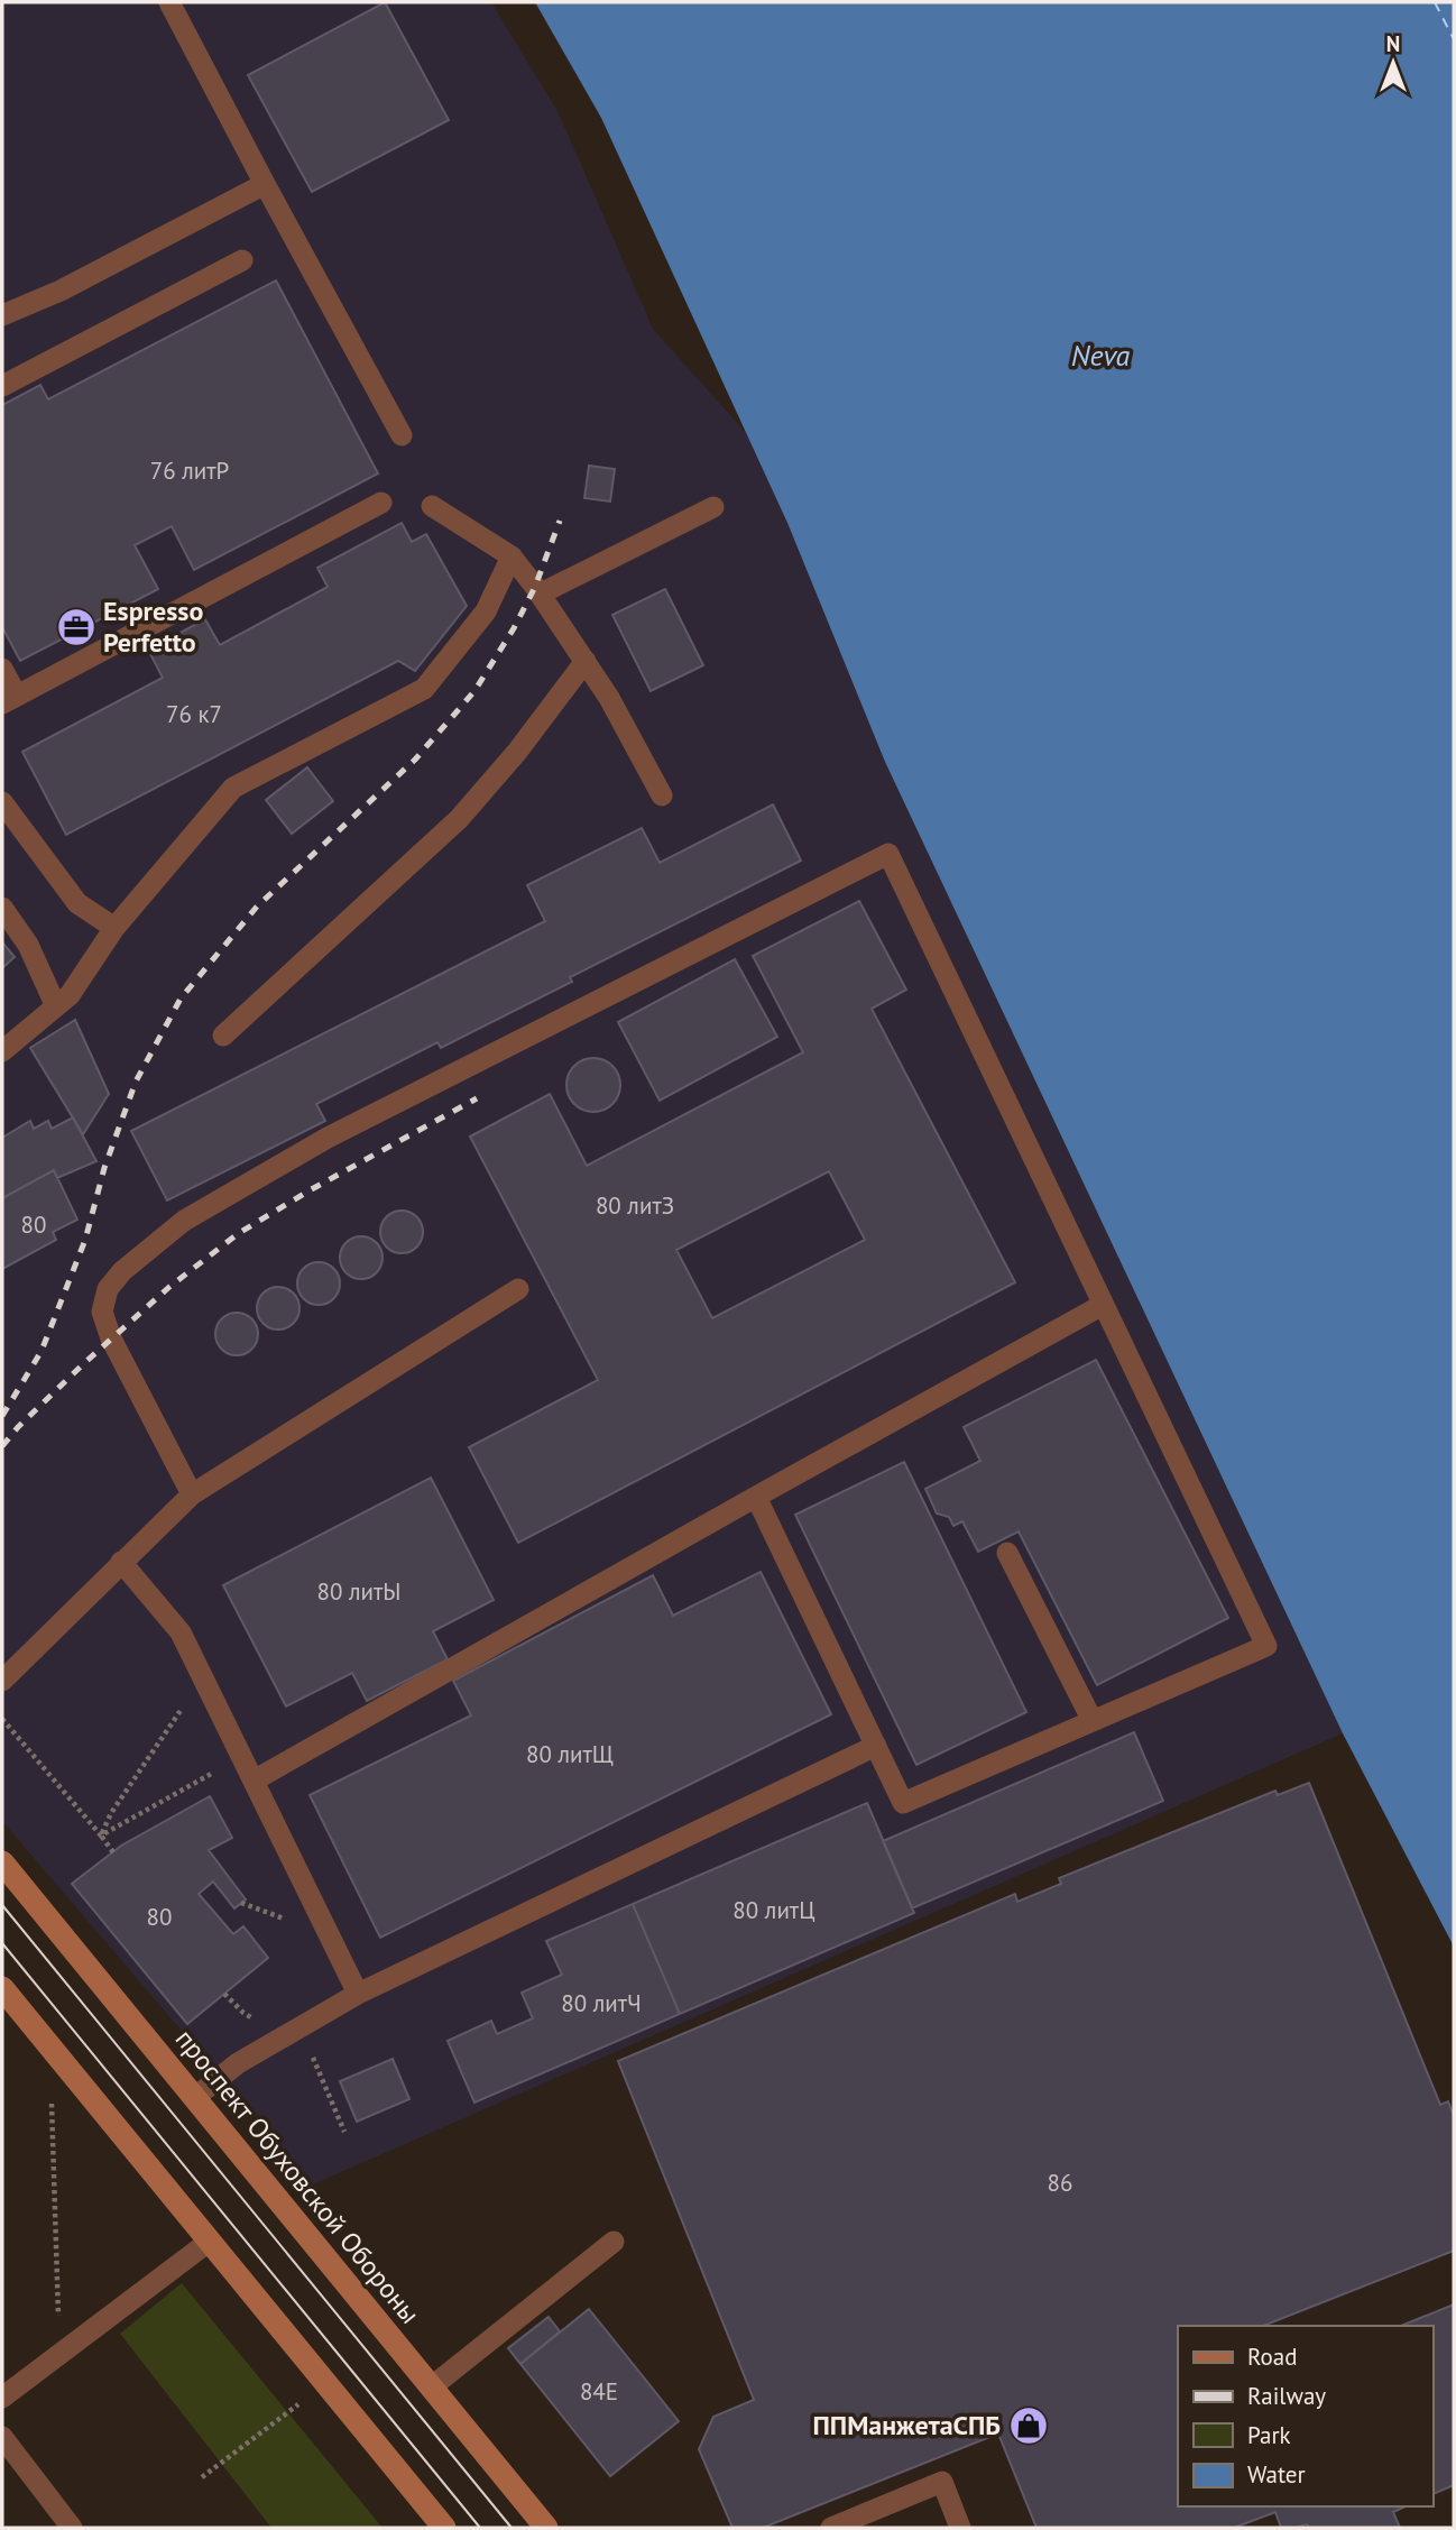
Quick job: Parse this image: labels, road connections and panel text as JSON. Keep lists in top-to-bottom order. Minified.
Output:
{"streets":{"main road":["проспект Обуховской Обороны"]},"water":["Neva"],"places":{"office":["Espresso Perfetto"],"shop":["ППМанжетаСПБ"]},"house_numbers":["76 литР","76 к7","80 литЗ","80","80 литЫ","80 литЩ","80 литЦ","80","80 литЧ","86","84Е"],"legend":["Road","Railway","Park","Water"],"north":"top"}
